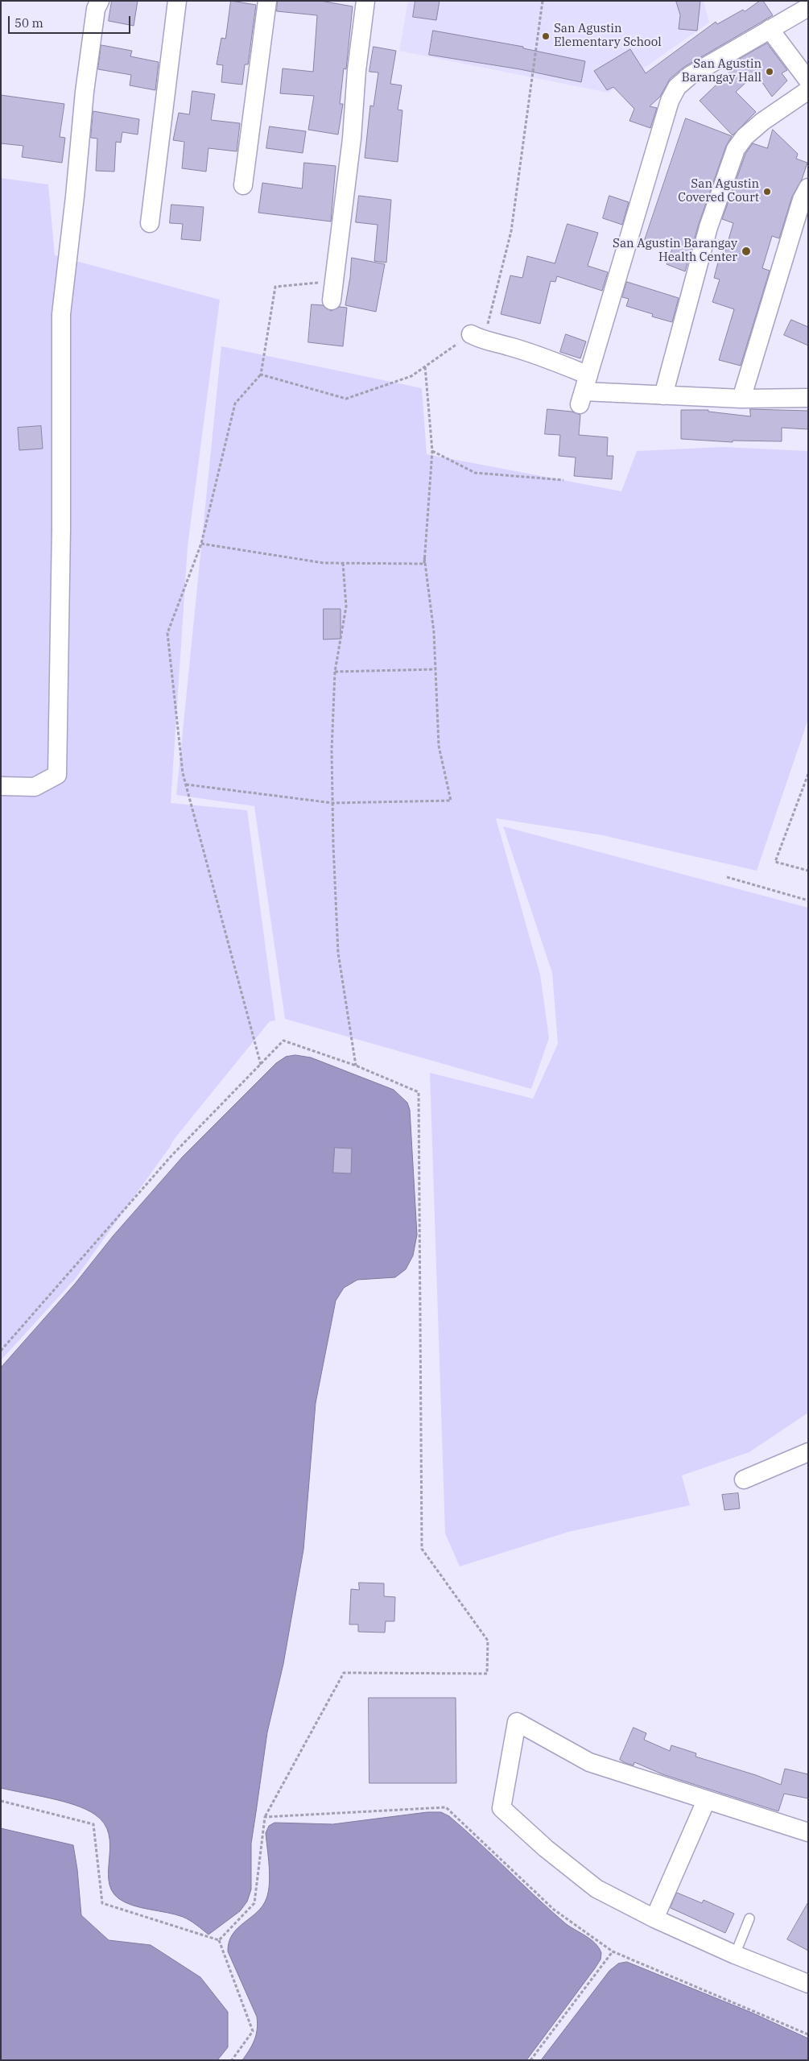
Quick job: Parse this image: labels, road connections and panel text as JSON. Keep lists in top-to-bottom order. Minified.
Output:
{"places":["San Agustin Elementary School","San Agustin Barangay Hall","San Agustin Covered Court","San Agustin Barangay Health Center"],"scale_bar":"50 m"}
